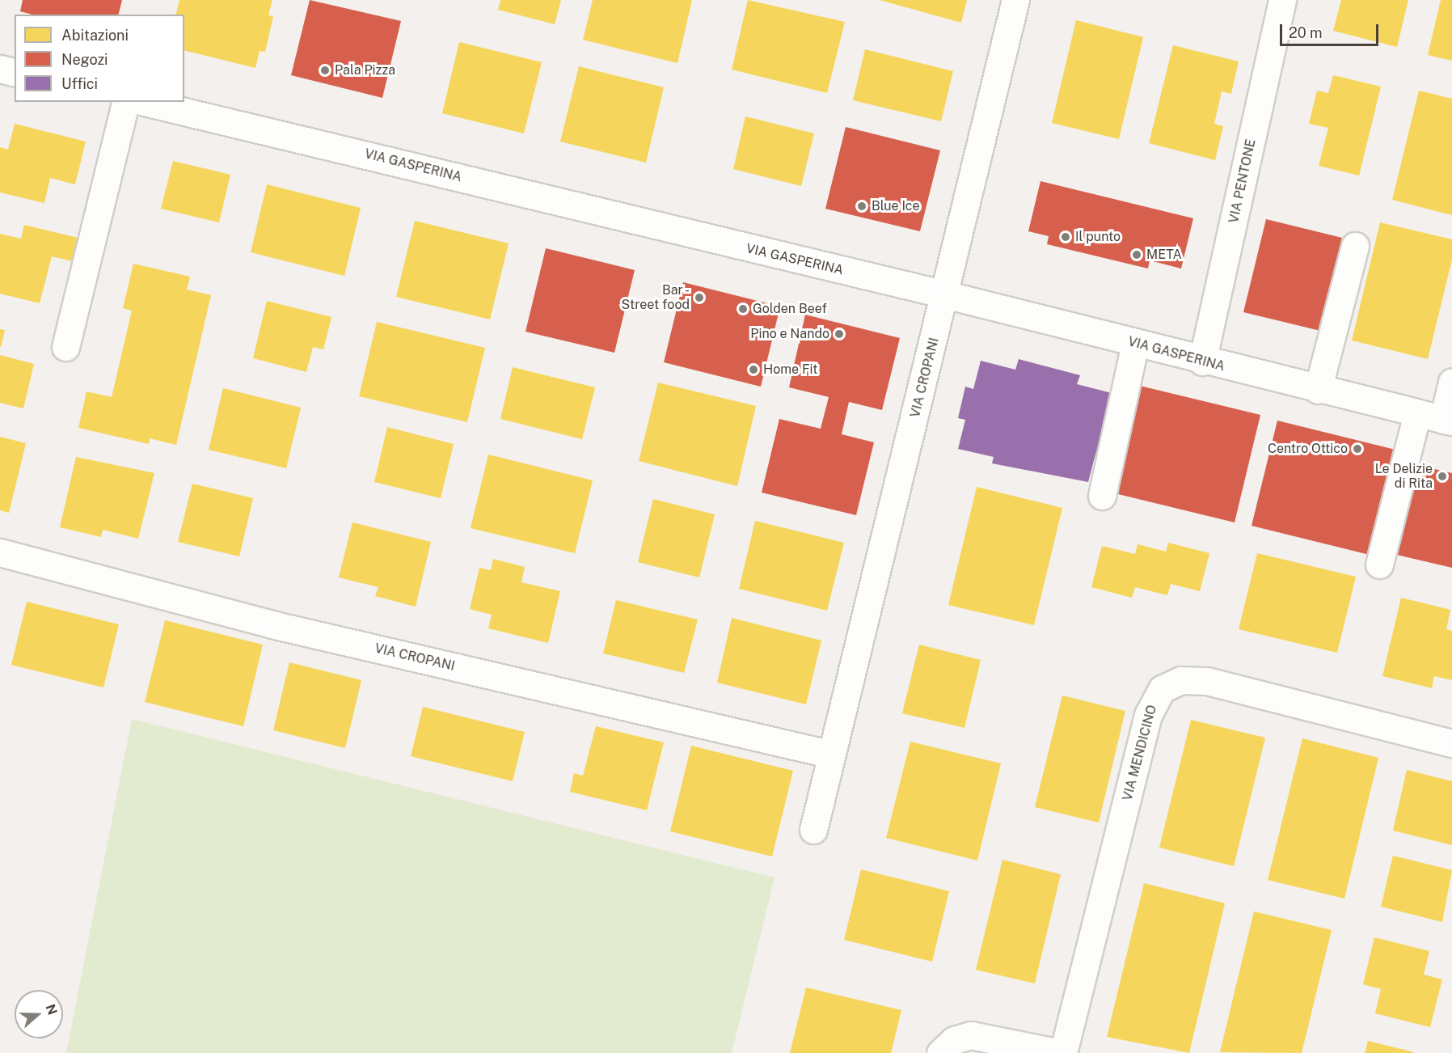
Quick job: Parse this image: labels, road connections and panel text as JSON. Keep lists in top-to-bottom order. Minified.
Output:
{"streets":{"street":["VIA GASPERINA","VIA PENTONE","VIA CROPANI","VIA MENDICINO"]},"crossings":[["VIA GASPERINA","VIA PENTONE"],["VIA GASPERINA","VIA CROPANI"]],"places":["Pala Pizza","Blue Ice","Il punto","META","Bar - Street food","Golden Beef","Pino e Nando","Home Fit","Centro Ottico","Le Delizie di Rita"],"legend":["Abitazioni","Negozi","Uffici"],"scale_bar":"20 m","north":"right"}
